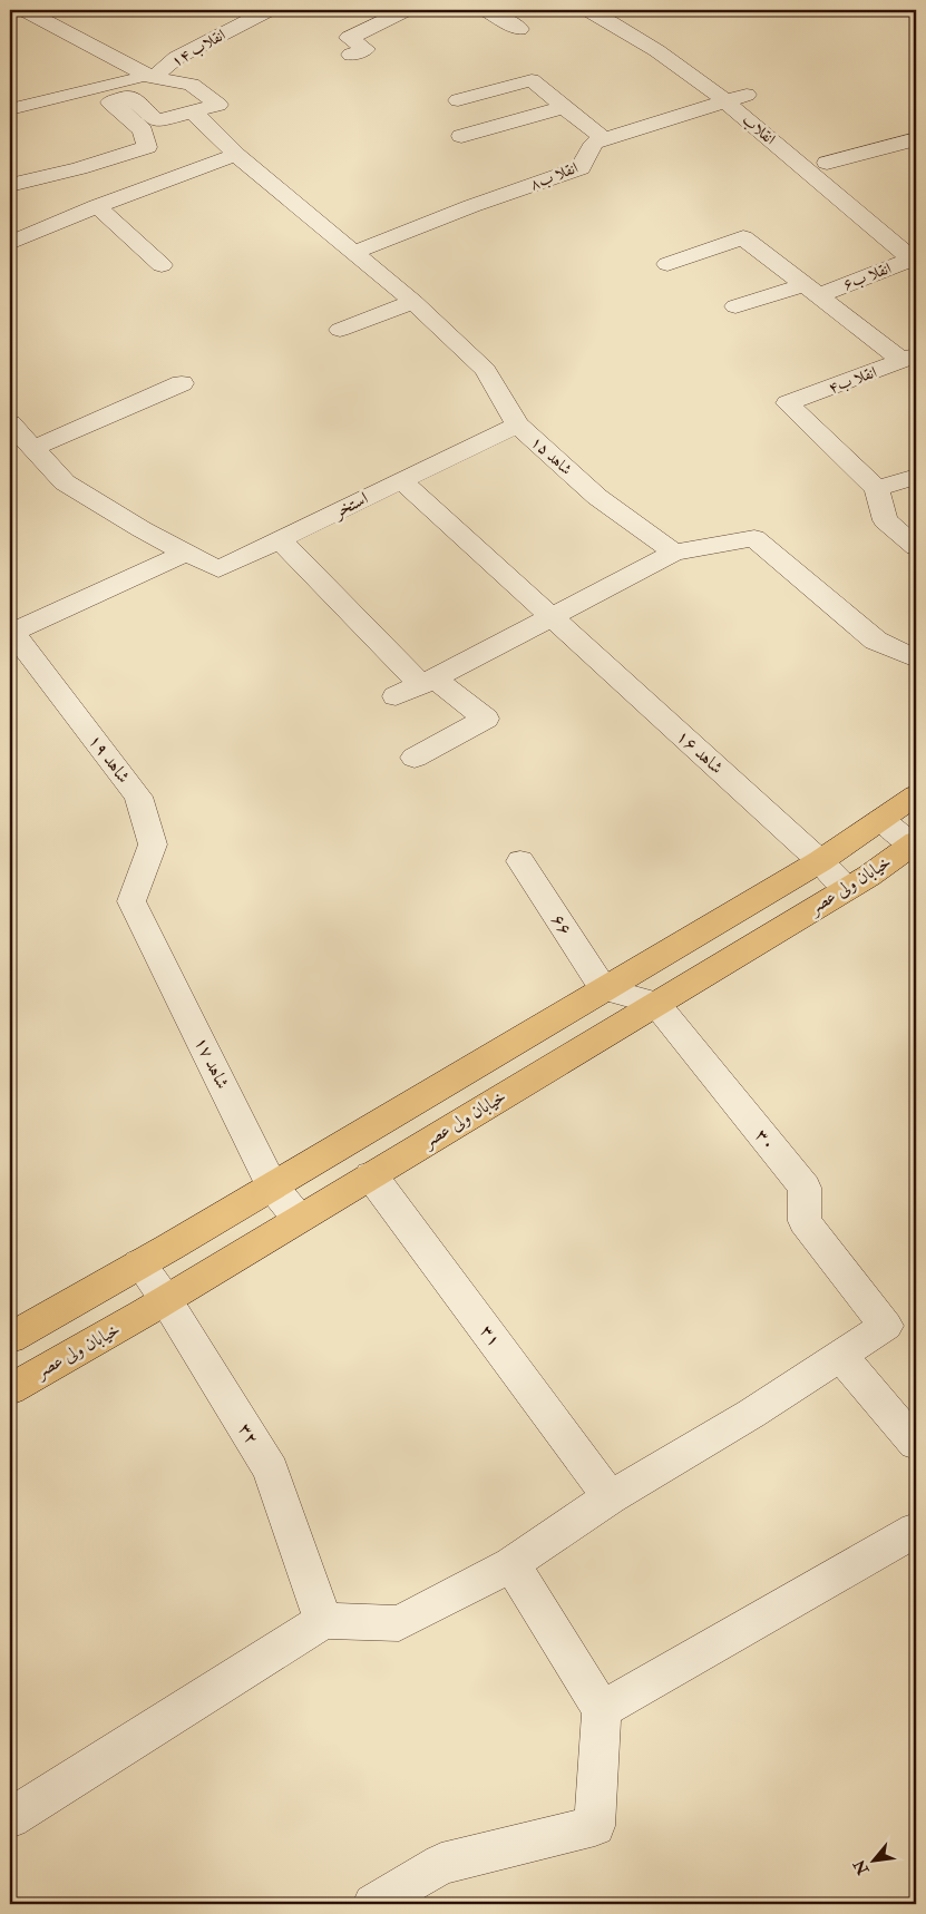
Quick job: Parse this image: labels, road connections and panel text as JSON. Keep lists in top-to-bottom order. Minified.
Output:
{"streets":{"main road":["خیابان ولی عصر"],"street":["انقلاب ۱۴","انقلاب","انقلا ب۸","انقلا ب۶","انقلا ب۴","شاهد ۱۵","استخر","شاهد ۱۶","شاهد ۱۹","۶۶","شاهد ۱۷","۳۰","۳۱","۳۲"]},"crossings":[["انقلاب","انقلا ب۸"],["انقلاب","انقلا ب۶"],["انقلا ب۸","شاهد ۱۵"],["شاهد ۱۵","استخر"],["استخر","شاهد ۱۶"],["شاهد ۱۶","خیابان ولی عصر"],["شاهد ۱۹","شاهد ۱۷"],["خیابان ولی عصر","۶۶"],["خیابان ولی عصر","شاهد ۱۷"],["خیابان ولی عصر","۳۰"],["خیابان ولی عصر","۳۱"],["خیابان ولی عصر","۳۲"]],"north":"bottom left"}
